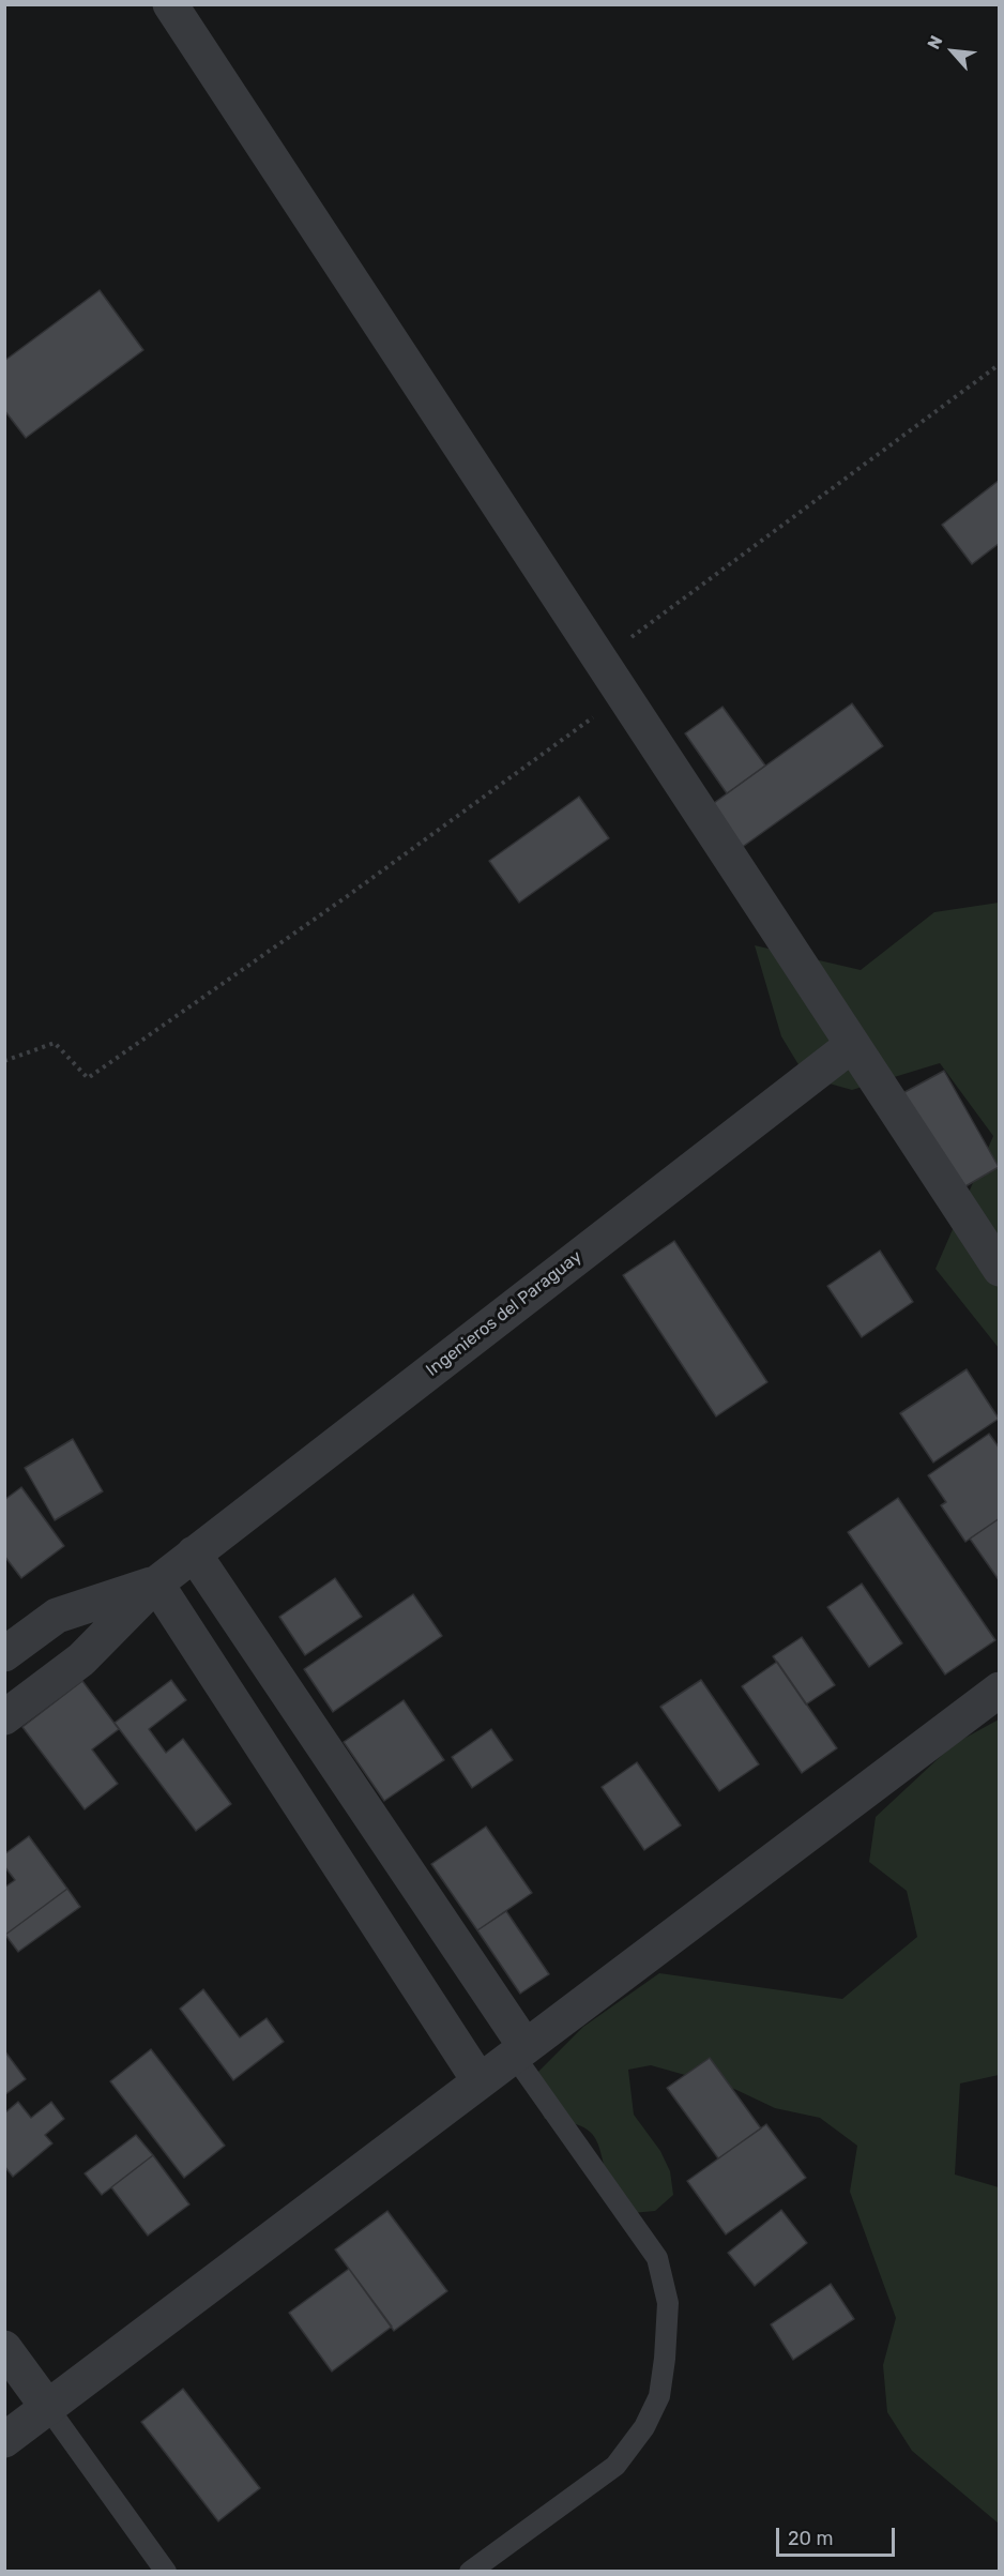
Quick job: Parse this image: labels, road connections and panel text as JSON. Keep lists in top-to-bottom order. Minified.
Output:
{"streets":{"street":["Ingenieros del Paraguay"]},"scale_bar":"20 m","north":"top left"}
